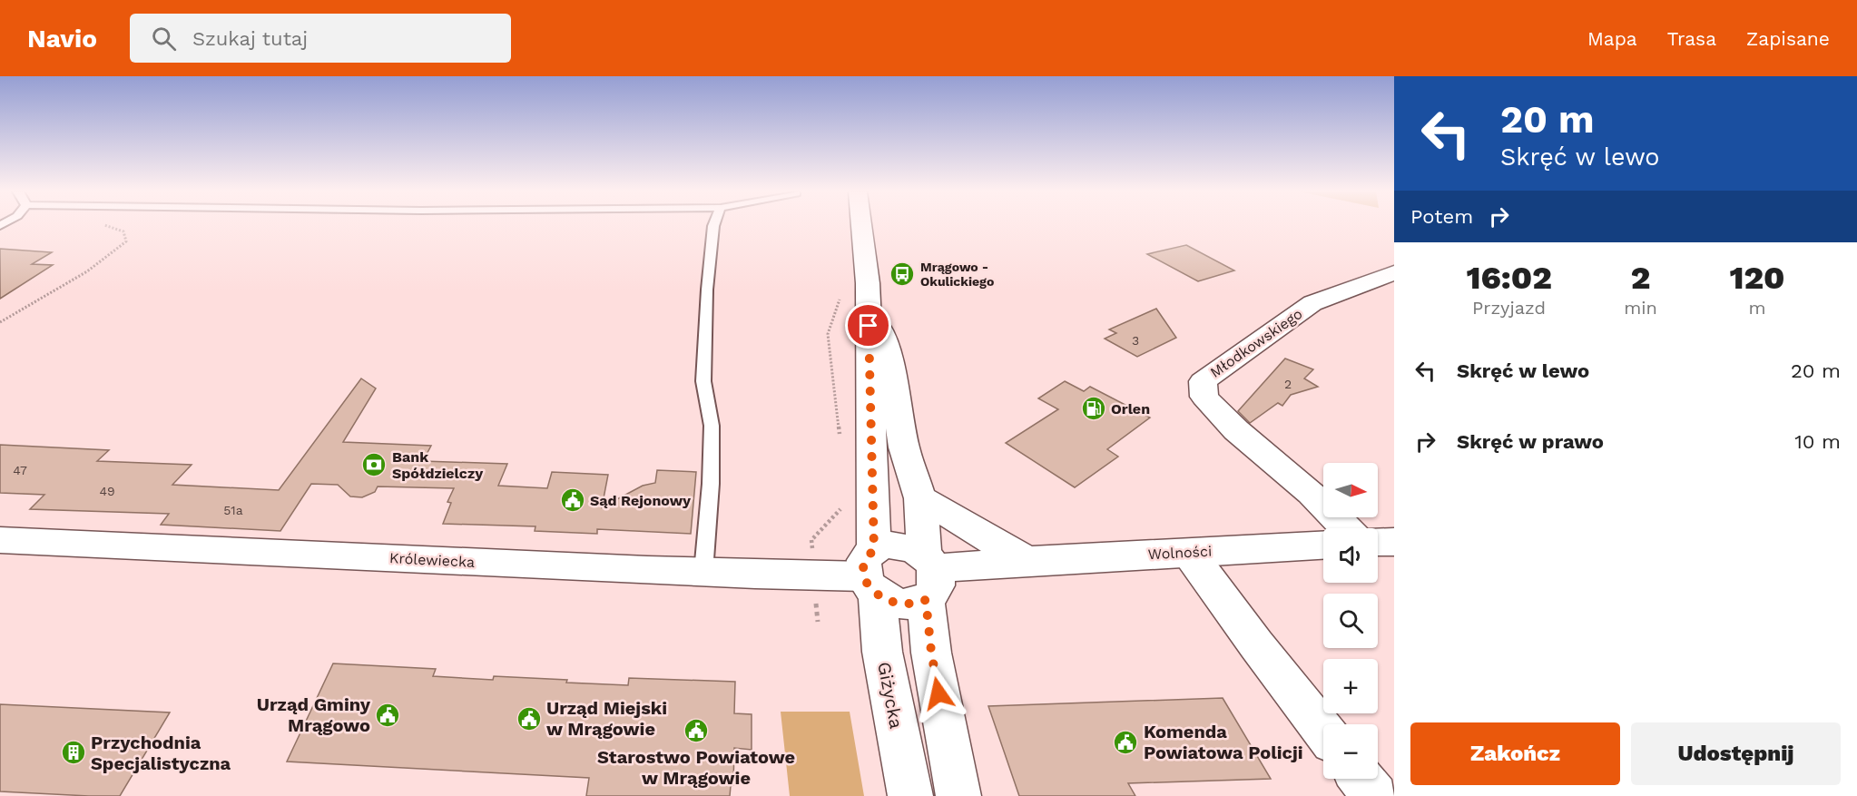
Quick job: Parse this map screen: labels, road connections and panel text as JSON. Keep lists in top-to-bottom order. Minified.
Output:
{"streets":{"street":["Młodkowskiego","Wolności","Królewiecka","Giżycka"]},"crossings":[["Wolności","Królewiecka"],["Wolności","Giżycka"],["Królewiecka","Giżycka"]],"places":{"bus stop":["Mrągowo - Okulickiego"],"fuel station":["Orlen"],"bank":["Bank Spółdzielczy"],"public building":["Sąd Rejonowy","Urząd Gminy Mrągowo","Urząd Miejski w Mrągowie","Starostwo Powiatowe w Mrągowie","Komenda Powiatowa Policji"],"building":["Przychodnia Specjalistyczna"]},"house_numbers":["3","2","47","49","51a"],"north":"right","page":{"header":"Navio","search":"Szukaj tutaj","nav":["Mapa","Trasa","Zapisane"],"turn":["20 m","Skręć w lewo"],"then":"Potem","eta":["16:02","Przyjazd","2","min","120","m"],"list":[{"name":"Skręć w lewo","value":"20 m"},{"name":"Skręć w prawo","value":"10 m"}],"map_buttons":["+","−"],"buttons":["Zakończ","Udostępnij"]}}
